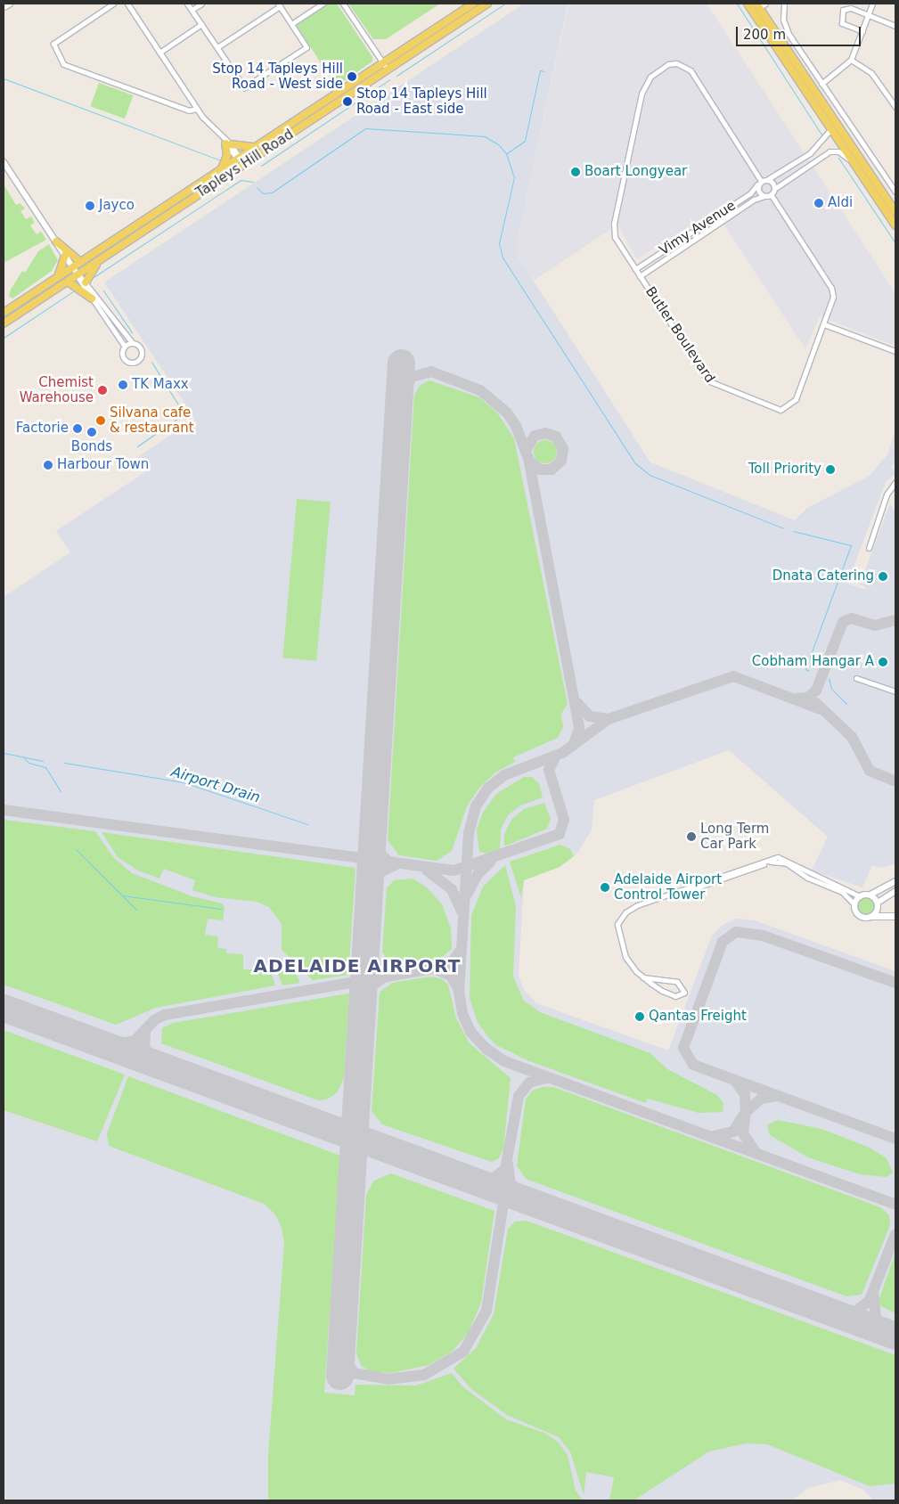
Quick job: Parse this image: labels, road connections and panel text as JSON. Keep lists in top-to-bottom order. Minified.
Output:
{"streets":{"main road":["Tapleys Hill Road"],"street":["Vimy Avenue","Butler Boulevard"]},"crossings":[["Vimy Avenue","Butler Boulevard"]],"districts":["ADELAIDE AIRPORT"],"water":["Airport Drain"],"places":["Stop 14 Tapleys Hill Road - West side","Stop 14 Tapleys Hill Road - East side","Boart Longyear","Aldi","Jayco","TK Maxx","Chemist Warehouse","Silvana cafe & restaurant","Factorie","Bonds","Harbour Town","Toll Priority","Dnata Catering","Cobham Hangar A","Long Term Car Park","Adelaide Airport Control Tower","Qantas Freight"],"scale_bar":"200 m"}
